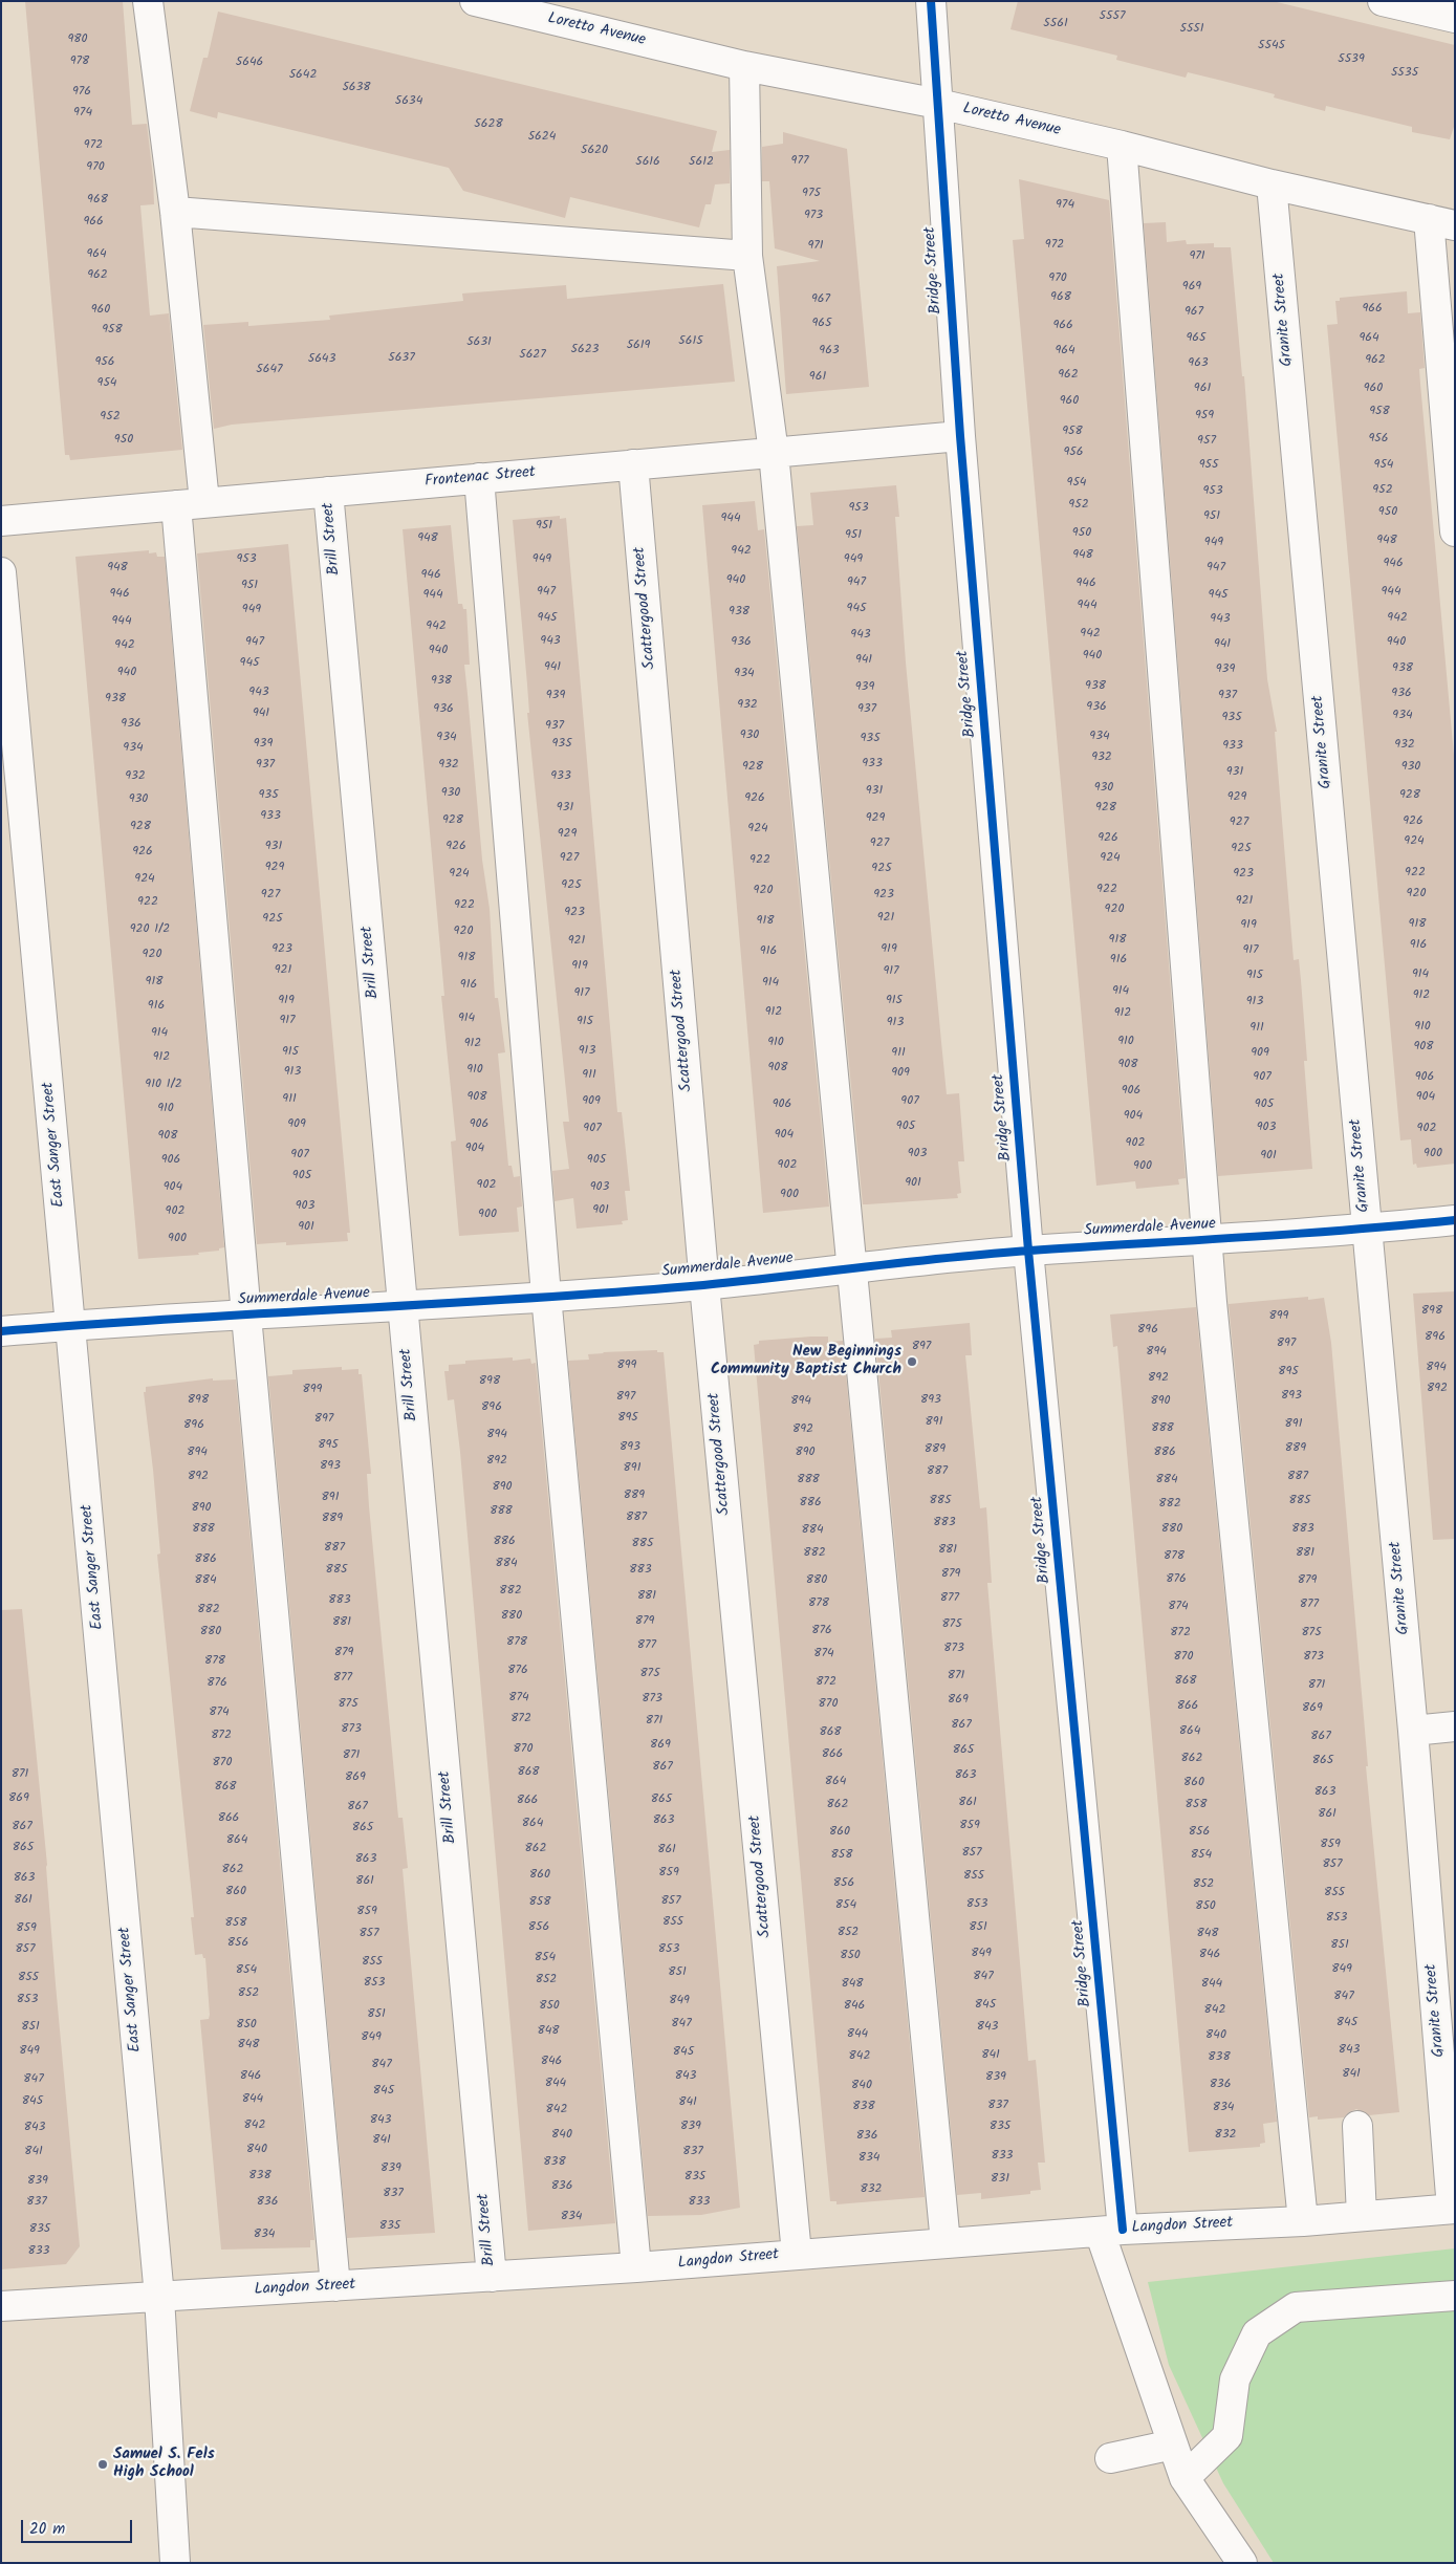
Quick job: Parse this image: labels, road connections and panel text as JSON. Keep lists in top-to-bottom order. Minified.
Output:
{"streets":{"street":["Loretto Avenue","Bridge Street","Granite Street","Frontenac Street","Brill Street","Scattergood Street","East Sanger Street","Summerdale Avenue","Langdon Street"]},"crossings":[["Loretto Avenue","Bridge Street"],["Loretto Avenue","Granite Street"],["Bridge Street","Frontenac Street"],["Bridge Street","Summerdale Avenue"],["Bridge Street","Langdon Street"],["Granite Street","Summerdale Avenue"],["Granite Street","Langdon Street"],["Frontenac Street","Brill Street"],["Frontenac Street","Scattergood Street"],["Brill Street","Summerdale Avenue"],["Brill Street","Langdon Street"],["Scattergood Street","Summerdale Avenue"],["Scattergood Street","Langdon Street"],["East Sanger Street","Summerdale Avenue"],["East Sanger Street","Langdon Street"]],"places":["New Beginnings Community Baptist Church","Samuel S. Fels High School"],"house_numbers":["5557","5561","5551","980","5545","5539","978","5646","5535","5642","5638","976","5634","974","5628","5624","972","5620","977","5616","5612","970","975","968","974","973","966","972","971","964","971","962","970","969","968","967","966","960","967","965","966","958","965","964","5615","5631","5619","5623","963","964","5627","5637","5643","962","956","963","5647","962","961","954","961","960","960","958","959","952","958","956","950","957","956","955","954","954","952","953","952","953","950","951","944","951","950","951","948","948","949","942","948","953","949","949","946","948","947","946","940","947","946","951","947","944","946","944","945","944","945","949","938","945","942","943","944","942","942","943","943","947","936","940","941","942","940","940","941","945","941","938","939","940","934","938","938","939","943","936","939","937","938","932","936","936","937","941","934","935","936","937","930","934","934","935","939","935","932","933","934","932","933","937","932","928","930","931","932","933","930","931","930","935","928","929","926","930","931","928","933","929","928","926","927","928","924","929","926","924","927","931","926","925","926","927","924","922","929","925","922","924","923","924","925","922","920","920","927","923","921","922","922","920","923","921","925","918","918","919","920 1/2","920","918","921","916","923","919","917","916","920","918","916","919","921","917","914","915","918","914","916","914","917","912","919","915","913","916","912","912","914","917","915","913","910","911","914","910","910","912","908","913","915","911","909","912","908","908","910","913","909","911","907","906","910 1/2","906","908","904","911","909","907","906","905","910","904","909","906","905","903","907","902","904","908","902","904","903","900","907","901","906","905","902","900","905","901","902","904","903","900","903","901","902","900","901","900","898","899","896","896","897","897","894","899","894","895","892","898","892","899","893","897","898","893","894","890","896","895","897","891","891","896","888","892","894","895","893","889","889","894","890","886","892","893","891","887","892","887","888","884","890","889","891","885","885","886","882","890","888","887","889","883","888","880","883","884","886","885","887","881","882","881","878","886","884","885","883","879","876","884","880","879","882","881","877","883","878","877","874","882","880","879","881","875","876","880","872","875","878","877","873","879","874","870","873","878","876","875","871","877","868","872","876","871","874","873","869","875","870","866","869","874","872","871","867","873","864","868","872","867","869","870","865","866","871","862","865","870","867","868","871","863","869","864","860","868","863","869","865","866","861","862","858","867","861","866","863","864","859","867","865","860","856","864","859","865","862","861","857","858","854","863","857","862","859","860","855","863","861","856","852","860","855","861","857","858","853","854","850","859","853","855","858","856","851","859","852","857","848","856","851","857","853","849","846","850","854","855","849","854","851","847","855","852","853","848","844","852","847","853","849","845","850","846","842","851","845","847","850","851","843","848","844","840","849","848","843","849","845","841","842","838","846","847","841","846","843","839","847","844","836","840","845","844","845","841","837","838","834","842","843","842","839","835","843","840","832","836","841","840","841","837","833","834","838","839","838","835","831","839","836","832","837","837","836","833","834","835","835","834","833"],"scale_bar":"20 m"}
